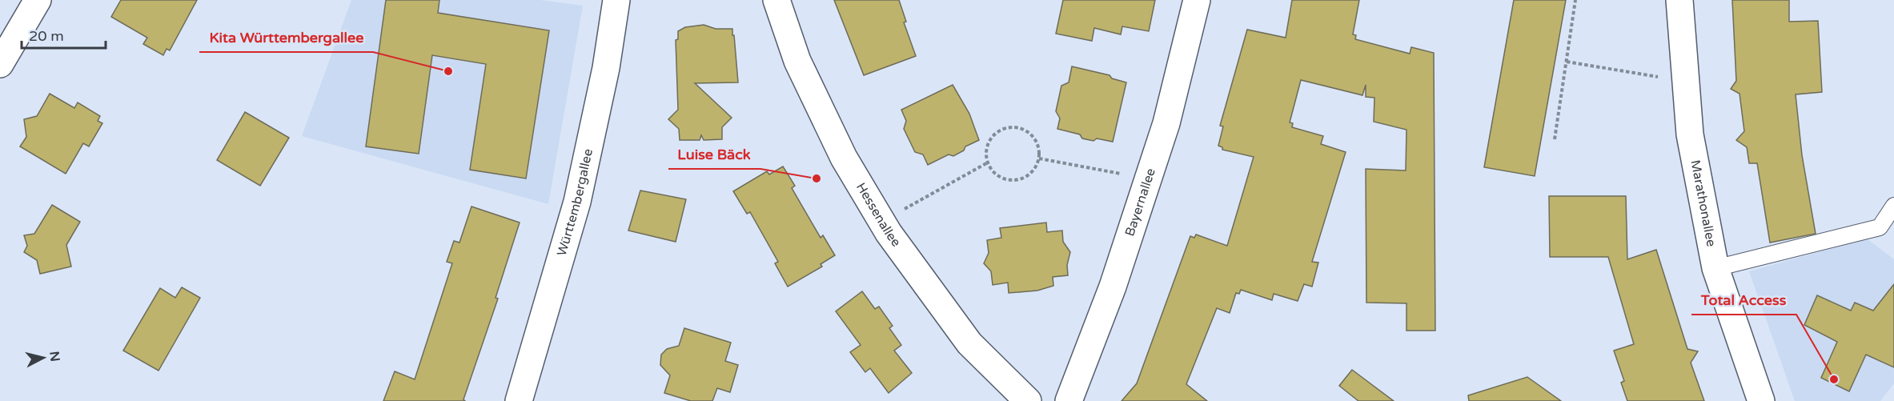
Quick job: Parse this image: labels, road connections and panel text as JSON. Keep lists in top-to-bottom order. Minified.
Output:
{"streets":{"street":["Württembergallee","Bayernallee","Marathonallee","Hessenallee"]},"places":["Kita Württembergallee","Luise Bäck","Total Access"],"scale_bar":"20 m","north":"right"}
